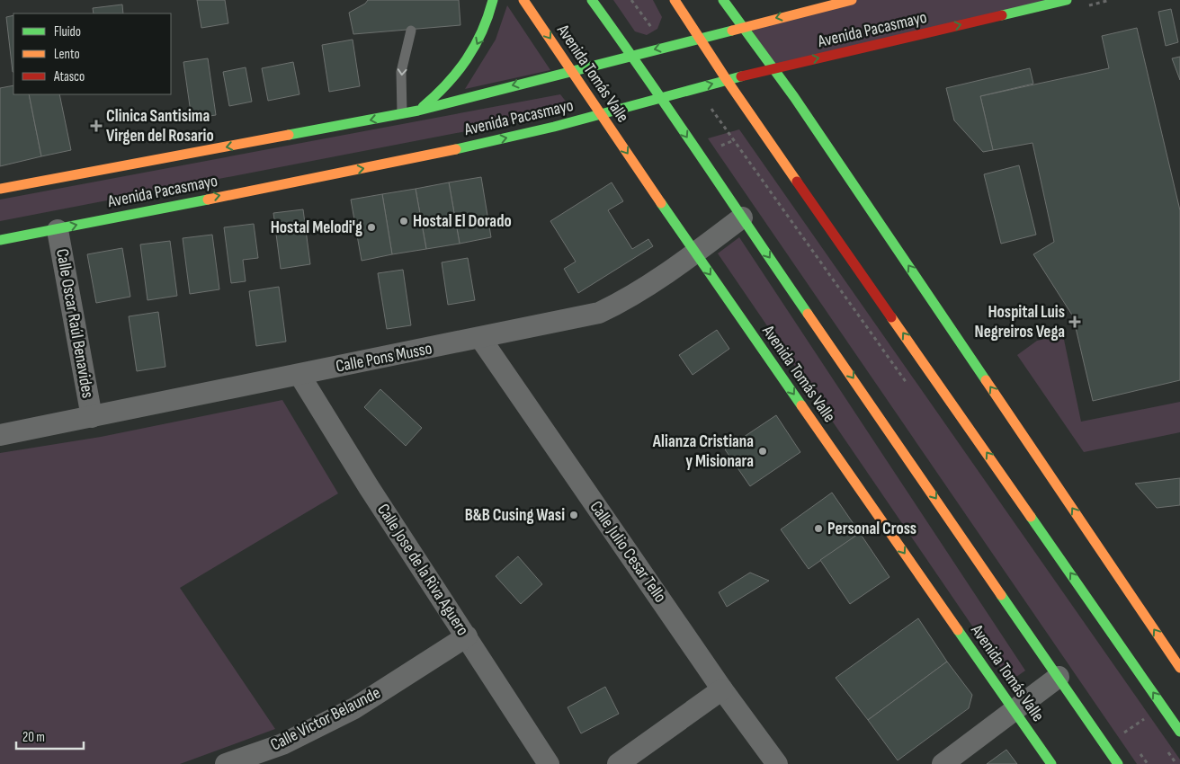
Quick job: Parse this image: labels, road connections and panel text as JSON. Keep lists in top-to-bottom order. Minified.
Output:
{"streets":{"main road":["Avenida Pacasmayo","Avenida Tomás Valle"],"street":["Calle Oscar Raúl Benavides","Calle Pons Musso","Calle Julio Cesar Tello","Calle Jose de la Riva Aguero","Calle Victor Belaunde"]},"crossings":[["Avenida Pacasmayo","Avenida Tomás Valle"],["Avenida Pacasmayo","Calle Oscar Raúl Benavides"],["Avenida Tomás Valle","Calle Pons Musso"],["Calle Oscar Raúl Benavides","Calle Pons Musso"],["Calle Pons Musso","Calle Julio Cesar Tello"],["Calle Pons Musso","Calle Jose de la Riva Aguero"],["Calle Jose de la Riva Aguero","Calle Victor Belaunde"]],"places":{"health":["Clinica Santisima Virgen del Rosario","Hospital Luis Negreiros Vega"],"other":["Hostal El Dorado","Hostal Melodi'g","Alianza Cristiana y Misionara","B&B Cusing Wasi","Personal Cross"]},"legend":["Fluido","Lento","Atasco"],"scale_bar":"20 m"}
